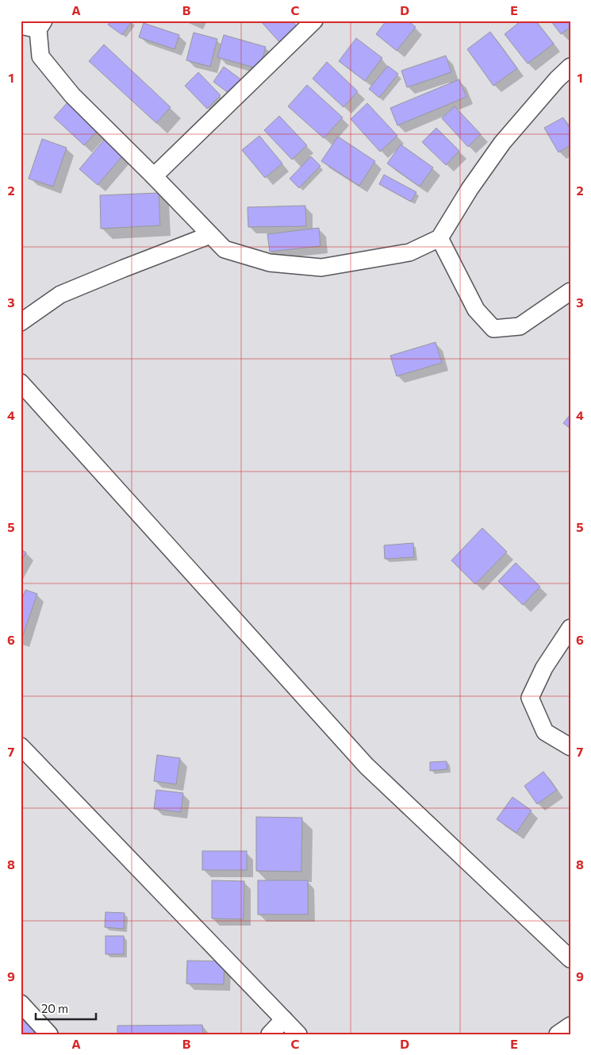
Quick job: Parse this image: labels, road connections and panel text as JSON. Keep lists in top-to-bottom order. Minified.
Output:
{"scale_bar":"20 m","grid":{"columns":["A","B","C","D","E"],"rows":["1","2","3","4","5","6","7","8","9"]}}
